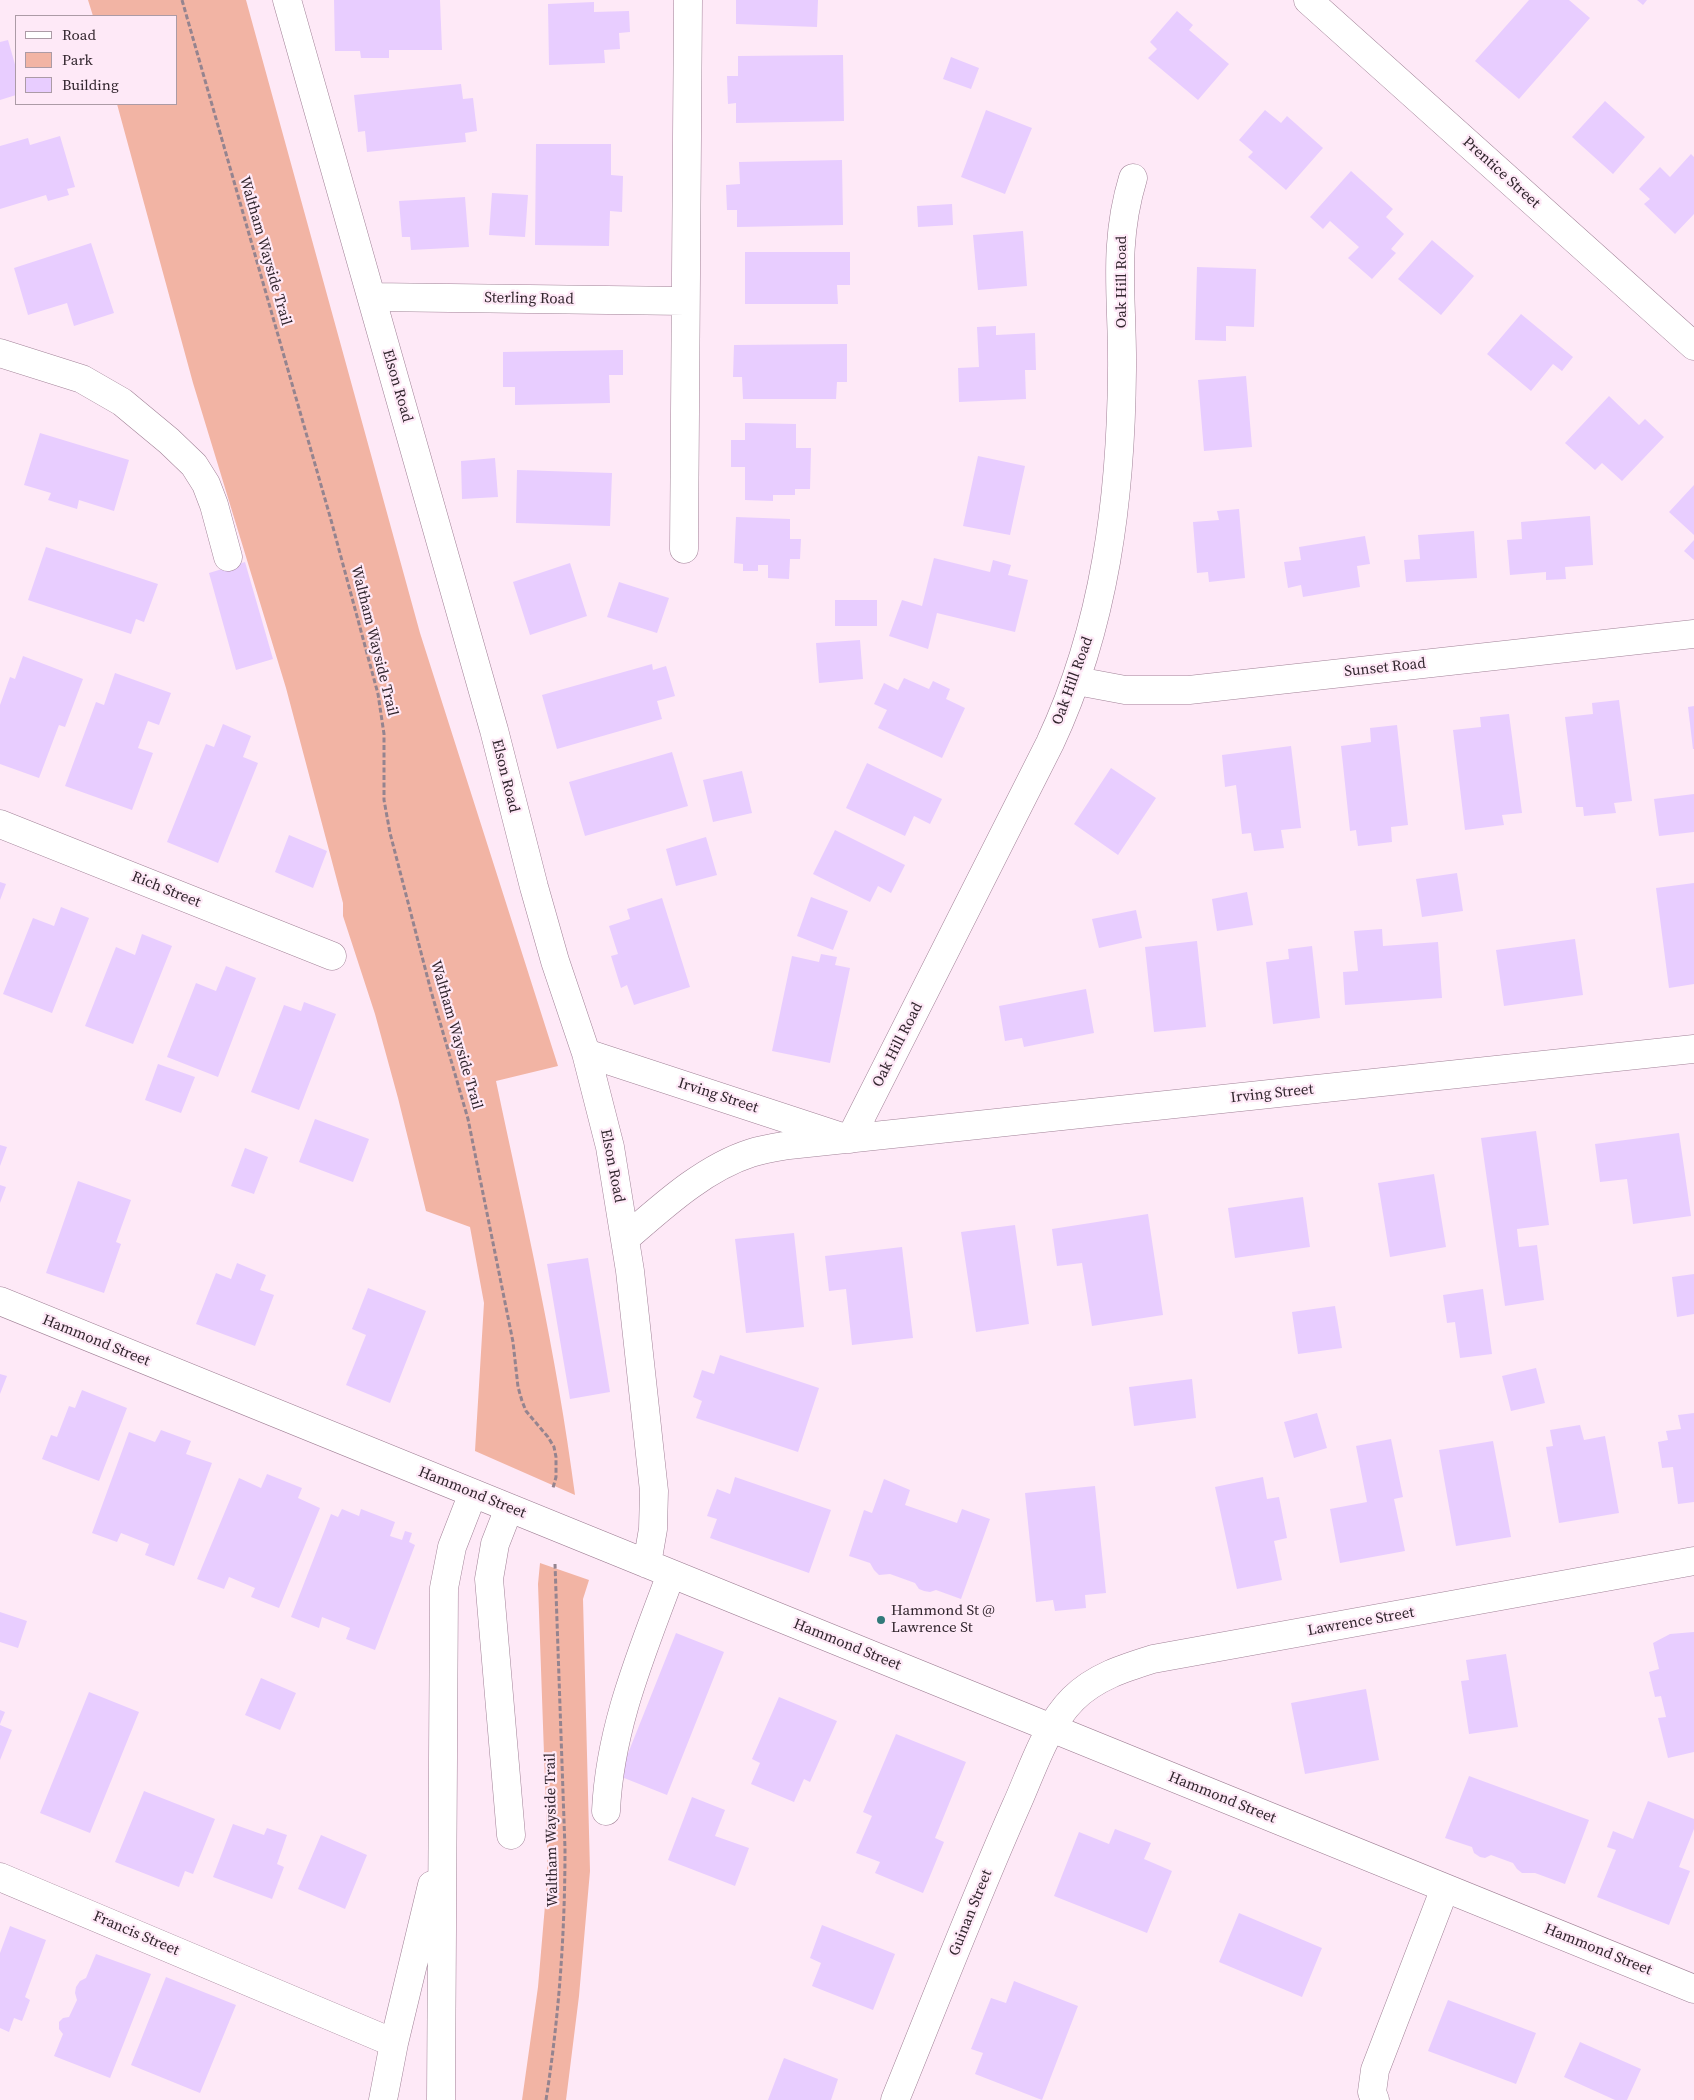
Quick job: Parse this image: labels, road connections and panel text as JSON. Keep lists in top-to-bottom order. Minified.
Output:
{"streets":{"street":["Prentice Street","Oak Hill Road","Sterling Road","Elson Road","Sunset Road","Rich Street","Irving Street","Hammond Street","Lawrence Street","Guinan Street","Francis Street"],"path":["Waltham Wayside Trail"]},"crossings":[["Oak Hill Road","Sunset Road"],["Oak Hill Road","Irving Street"],["Sterling Road","Elson Road"],["Elson Road","Irving Street"],["Elson Road","Hammond Street"],["Hammond Street","Lawrence Street"],["Hammond Street","Guinan Street"],["Lawrence Street","Guinan Street"]],"places":["Hammond St @ Lawrence St"],"legend":["Road","Park","Building"]}
